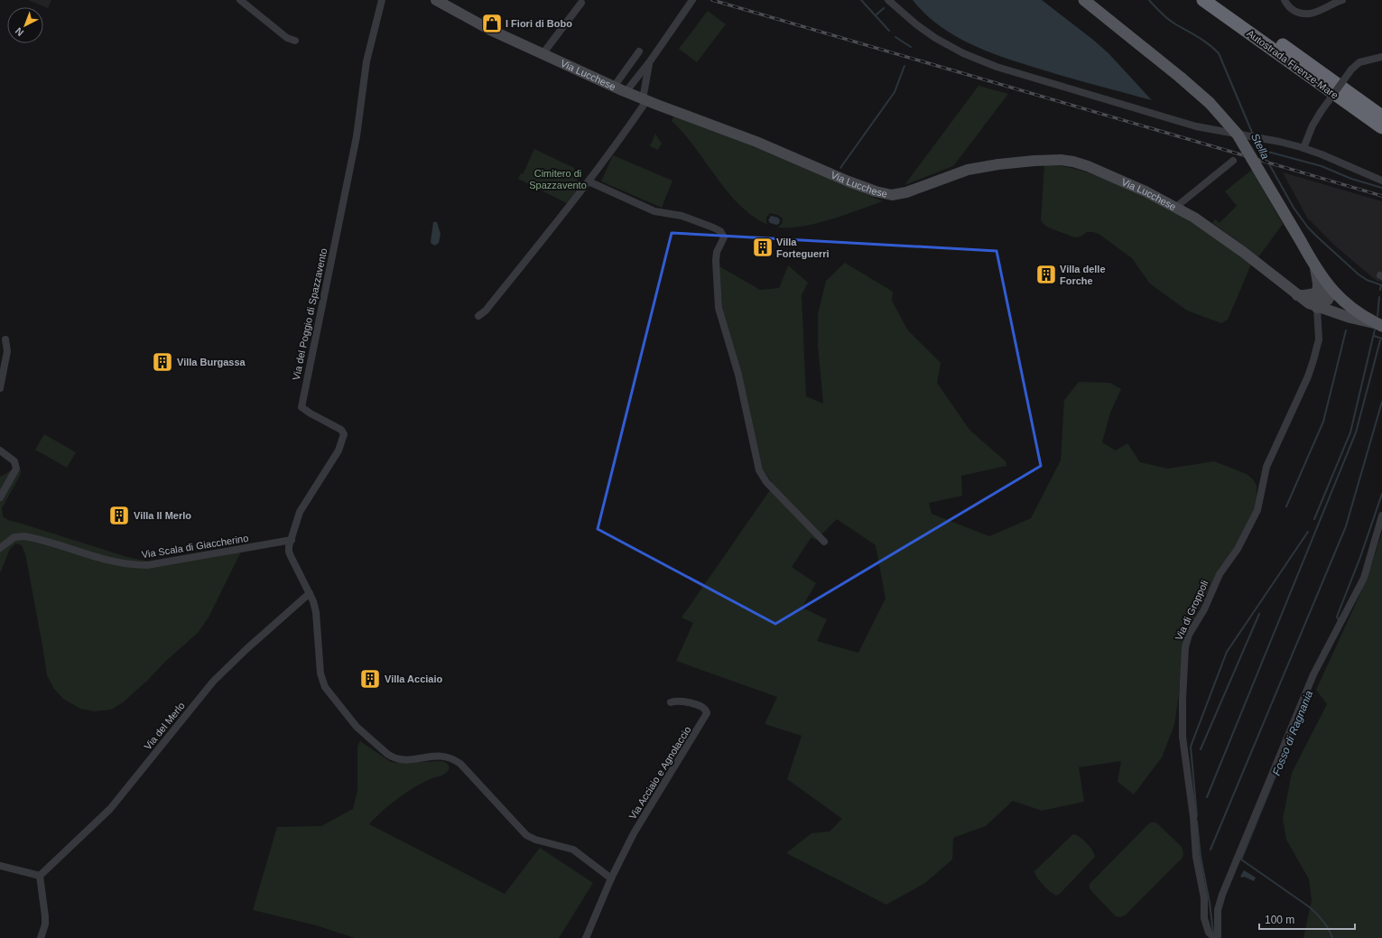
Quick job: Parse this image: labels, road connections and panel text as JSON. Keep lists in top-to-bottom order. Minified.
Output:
{"streets":{"highway":["Autostrada Firenze-Mare"],"street":["Via Lucchese","Via del Poggio di Spazzavento","Via Scala di Giaccherino","Via di Groppoli","Via del Merlo","Via Acciaio e Agnolaccio"]},"crossings":[["Via Lucchese","Via di Groppoli"],["Via del Poggio di Spazzavento","Via Scala di Giaccherino"],["Via del Poggio di Spazzavento","Via del Merlo"]],"water":["Stella","Fosso di Ragnania"],"parks":["Cimitero di Spazzavento"],"places":{"shop":["I Fiori di Bobo"],"building":["Villa Forteguerri","Villa delle Forche","Villa Burgassa","Villa Il Merlo","Villa Acciaio"]},"scale_bar":"100 m","north":"bottom left"}
